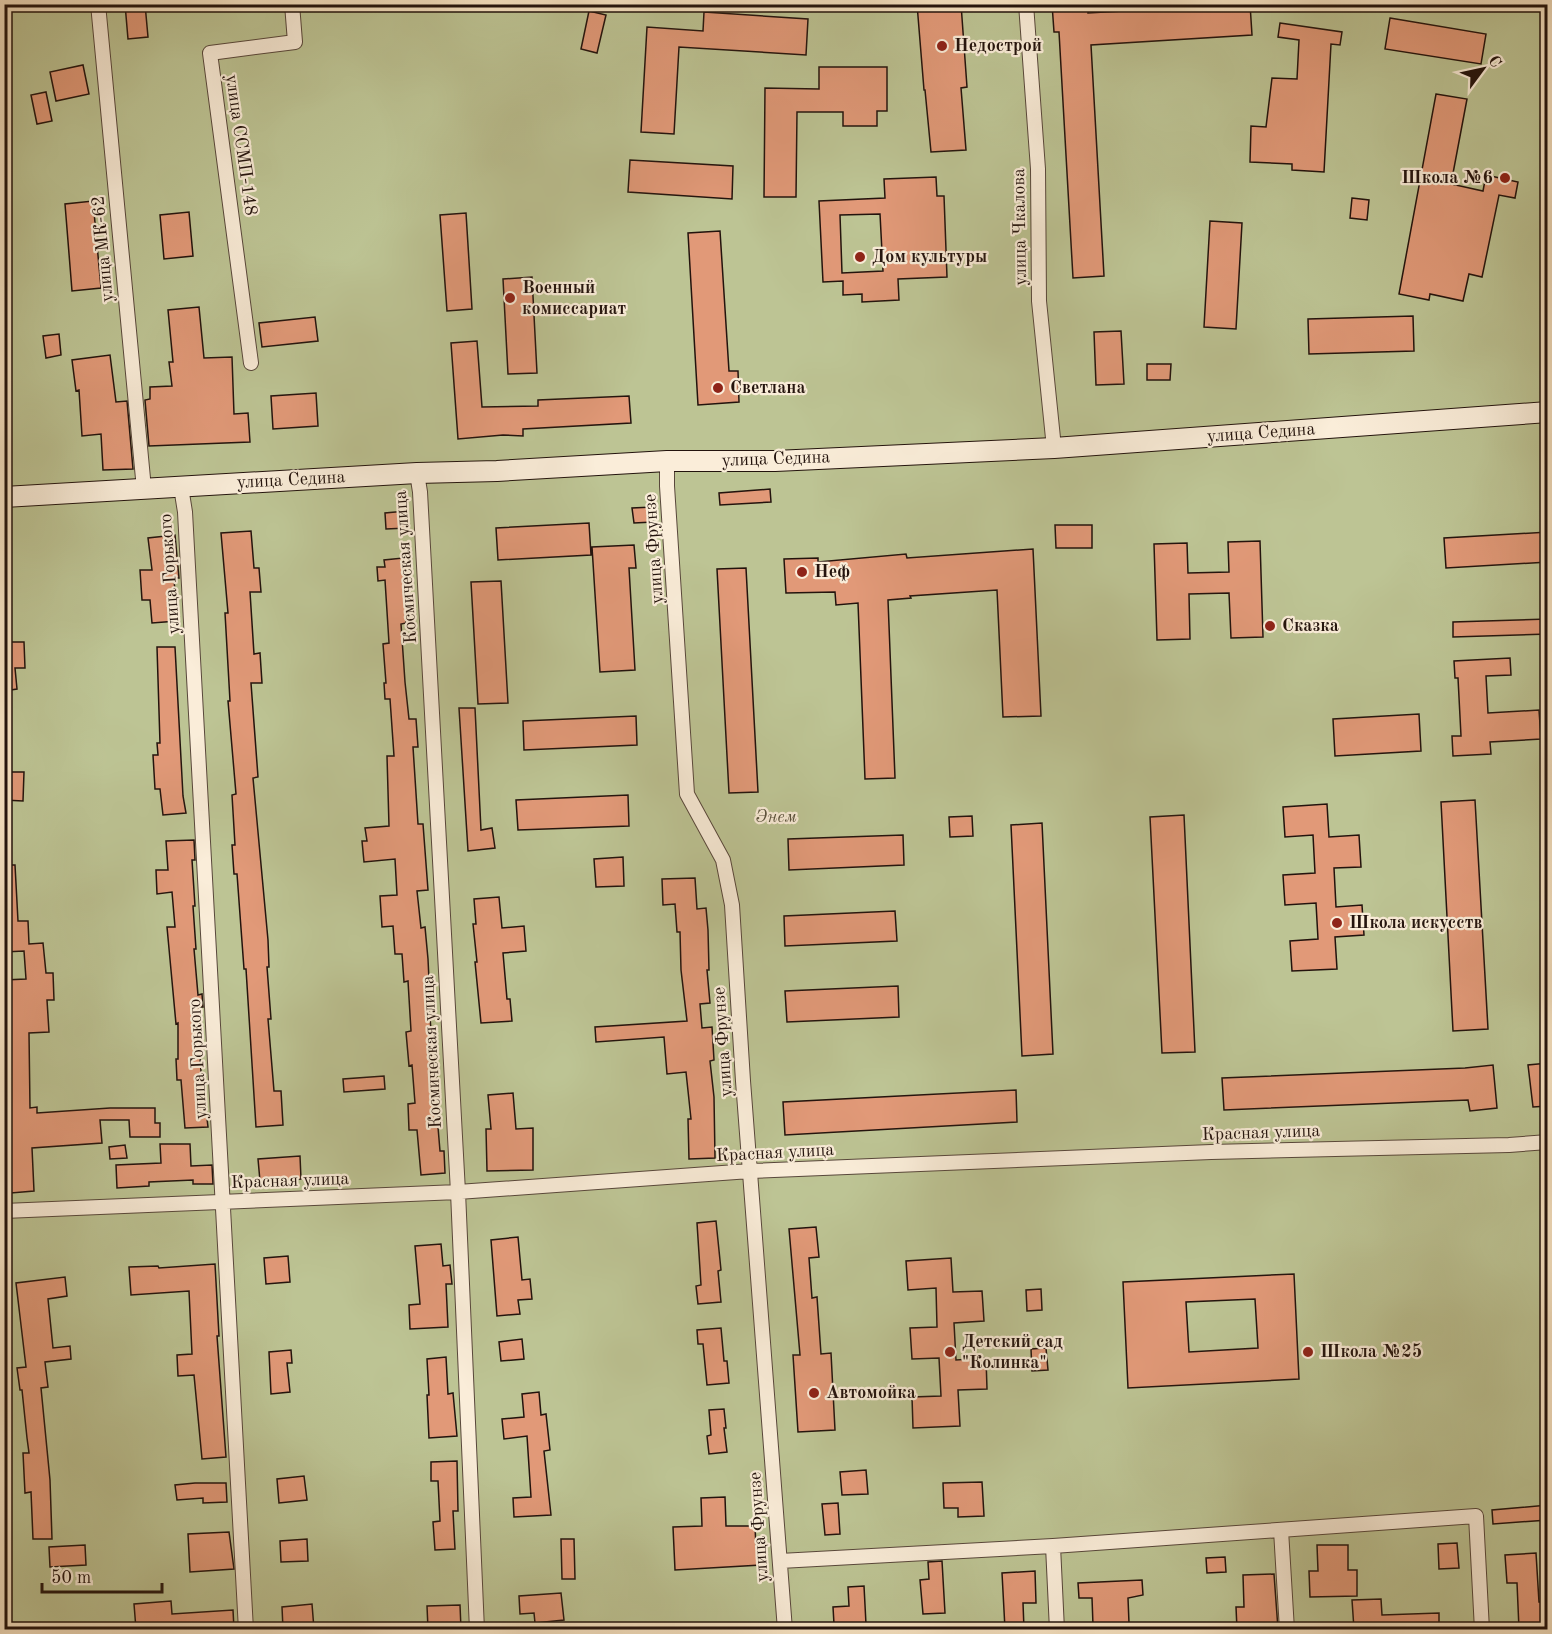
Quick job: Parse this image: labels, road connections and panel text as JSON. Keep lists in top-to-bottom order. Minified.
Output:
{"streets":{"street":["улица ССМП-148","улица Чкалова","улица МК-62","улица Седина","улица Фрунзе","Космическая улица","улица Горького","Красная улица"]},"crossings":[["улица Чкалова","улица Седина"],["улица МК-62","улица Седина"],["улица Седина","улица Фрунзе"],["улица Седина","Космическая улица"],["улица Седина","улица Горького"],["улица Фрунзе","Красная улица"],["Космическая улица","Красная улица"],["улица Горького","Красная улица"]],"parks":["Энем"],"places":["Недострой","Школа №6","Дом культуры","Военный комиссариат","Светлана","Неф","Сказка","Школа искусств","Детский сад \"Колинка\"","Школа №25","Автомойка"],"scale_bar":"50 m","north":"top right"}
